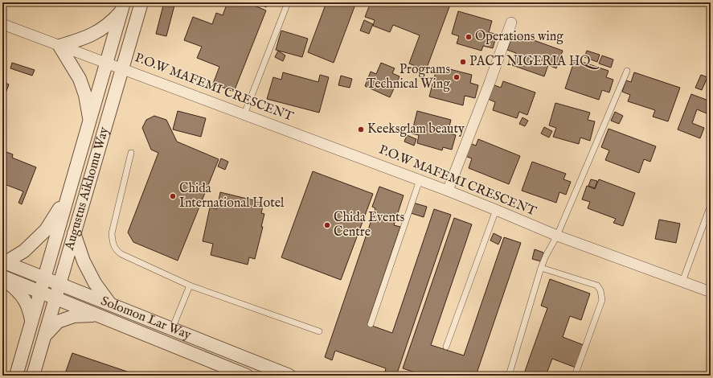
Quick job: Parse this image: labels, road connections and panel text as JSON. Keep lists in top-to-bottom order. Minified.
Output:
{"streets":{"street":["P.O.W MAFEMI CRESCENT","Augustus Aikhomu Way","Solomon Lar Way"]},"crossings":[["P.O.W MAFEMI CRESCENT","Augustus Aikhomu Way"],["Augustus Aikhomu Way","Solomon Lar Way"]],"places":["Operations wing","PACT NIGERIA HQ","Programs Technical Wing","Keeksglam beauty","Chida International Hotel","Chida Events Centre"]}
